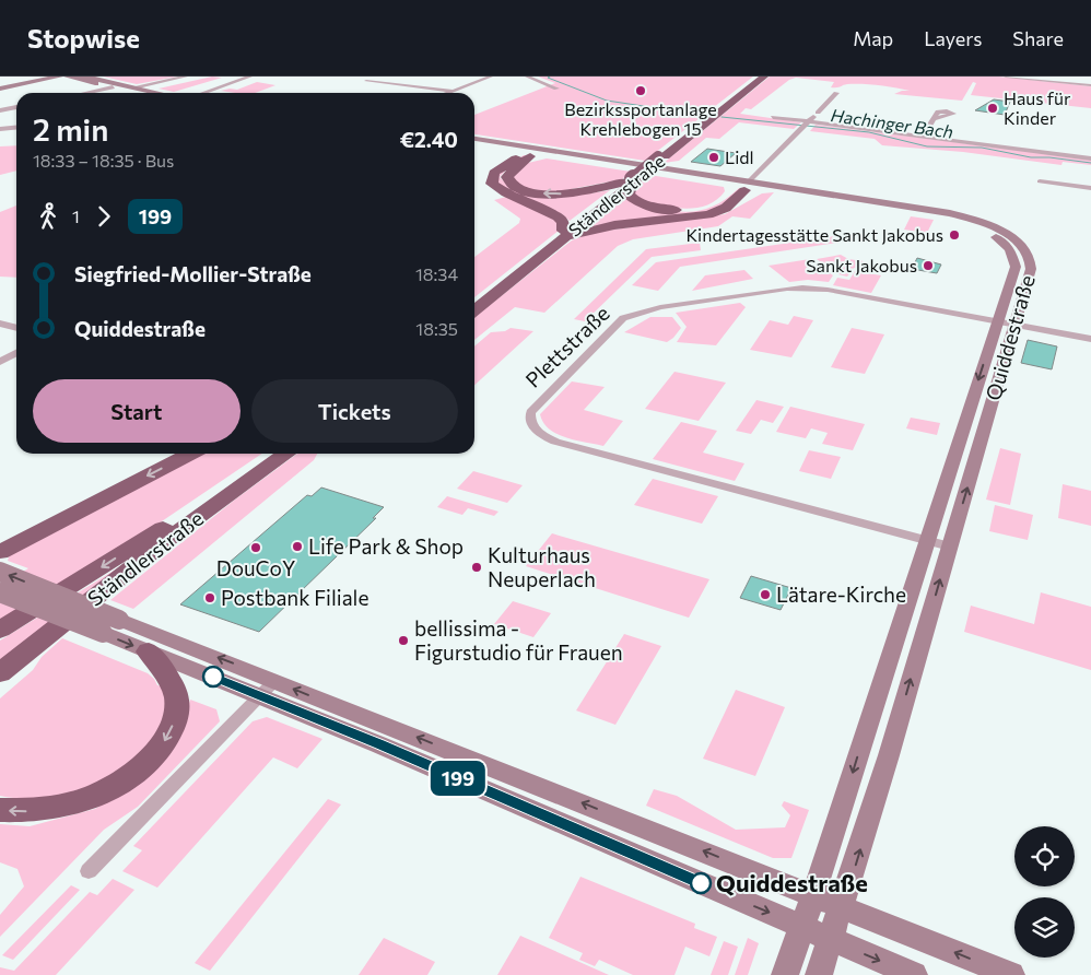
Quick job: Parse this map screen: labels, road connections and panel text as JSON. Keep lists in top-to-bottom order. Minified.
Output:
{"streets":{"highway":["Ständlerstraße"],"main road":["Quiddestraße"],"street":["Plettstraße"]},"crossings":[["Quiddestraße","Plettstraße"]],"water":["Hachinger Bach"],"places":["Bezirkssportanlage Krehlebogen 15","Haus für Kinder","Lidl","Kindertagesstätte Sankt Jakobus","Sankt Jakobus","Life Park & Shop","DouCoY","Kulturhaus Neuperlach","Lätare-Kirche","Postbank Filiale","bellissima - Figurstudio für Frauen","Quiddestraße"],"lines":["bus line 199"],"page":{"header":"Stopwise","nav":["Map","Layers","Share"],"on_map":"199","heading":["2 min","18:33 – 18:35 · Bus","€2.40"],"legs":["1","199"],"list":[{"name":"Siegfried-Mollier-Straße","value":"18:34"},{"name":"Quiddestraße","value":"18:35"}],"buttons":["Start","Tickets"]}}
